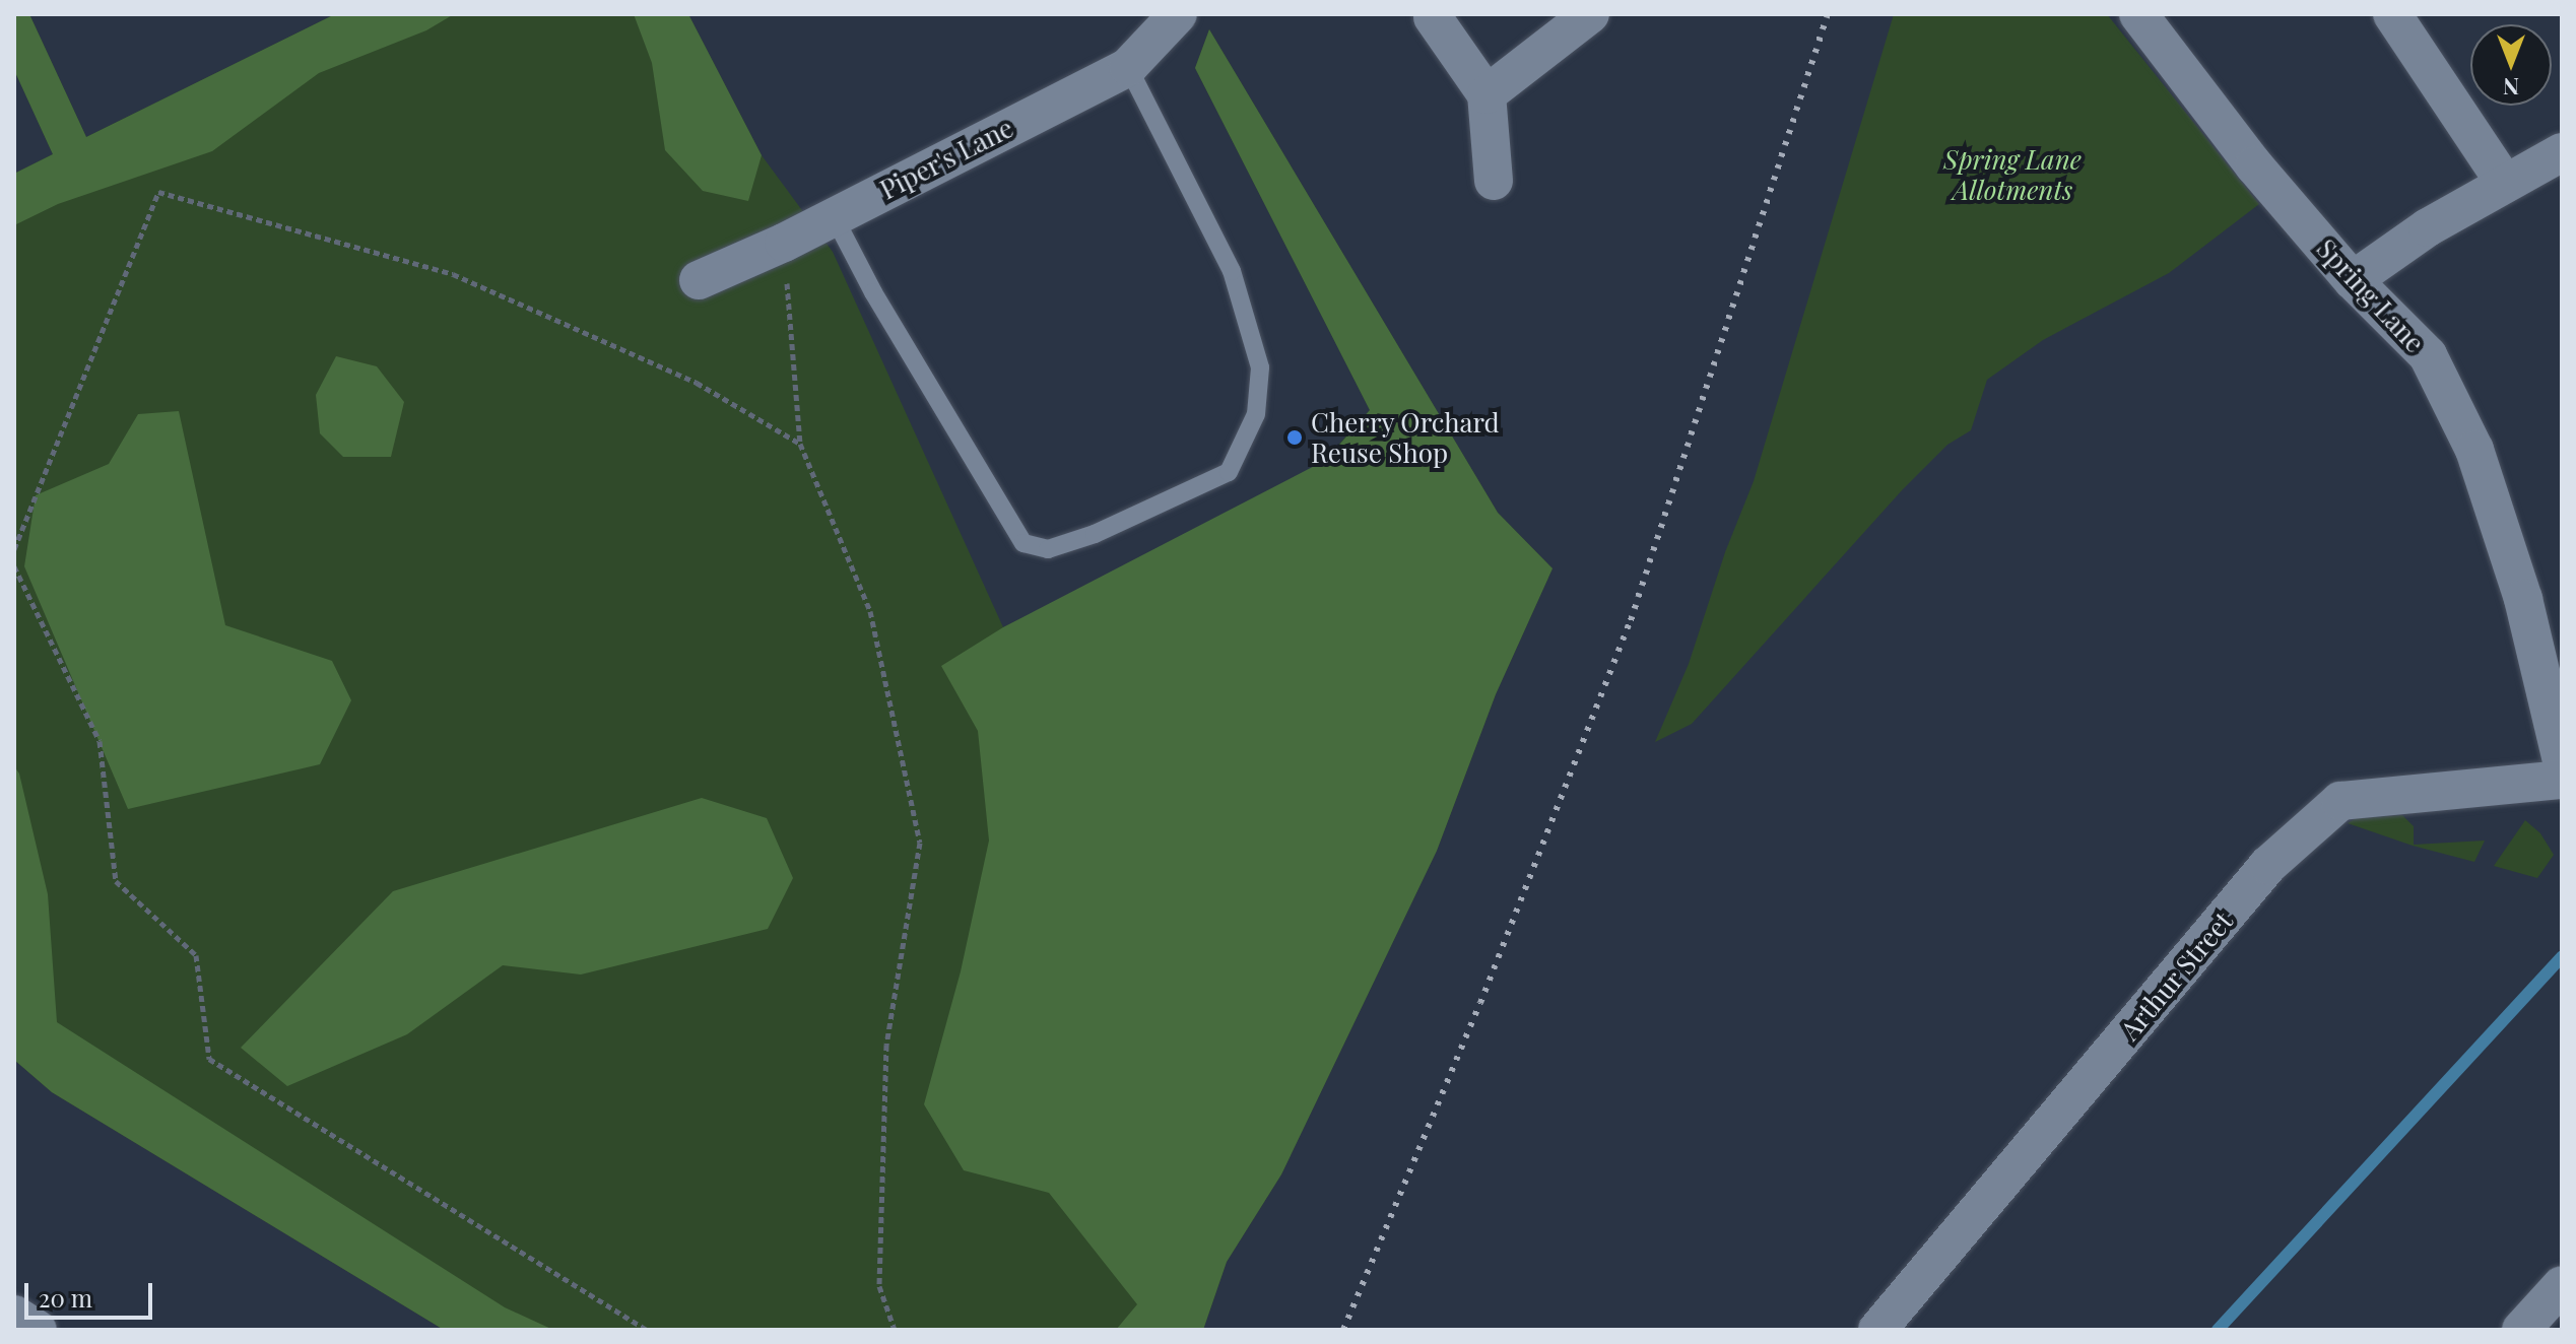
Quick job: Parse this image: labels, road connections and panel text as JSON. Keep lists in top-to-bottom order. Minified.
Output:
{"streets":{"street":["Piper's Lane","Spring Lane","Arthur Street"]},"parks":["Spring Lane Allotments"],"places":["Cherry Orchard Reuse Shop"],"scale_bar":"20 m","north":"bottom"}
